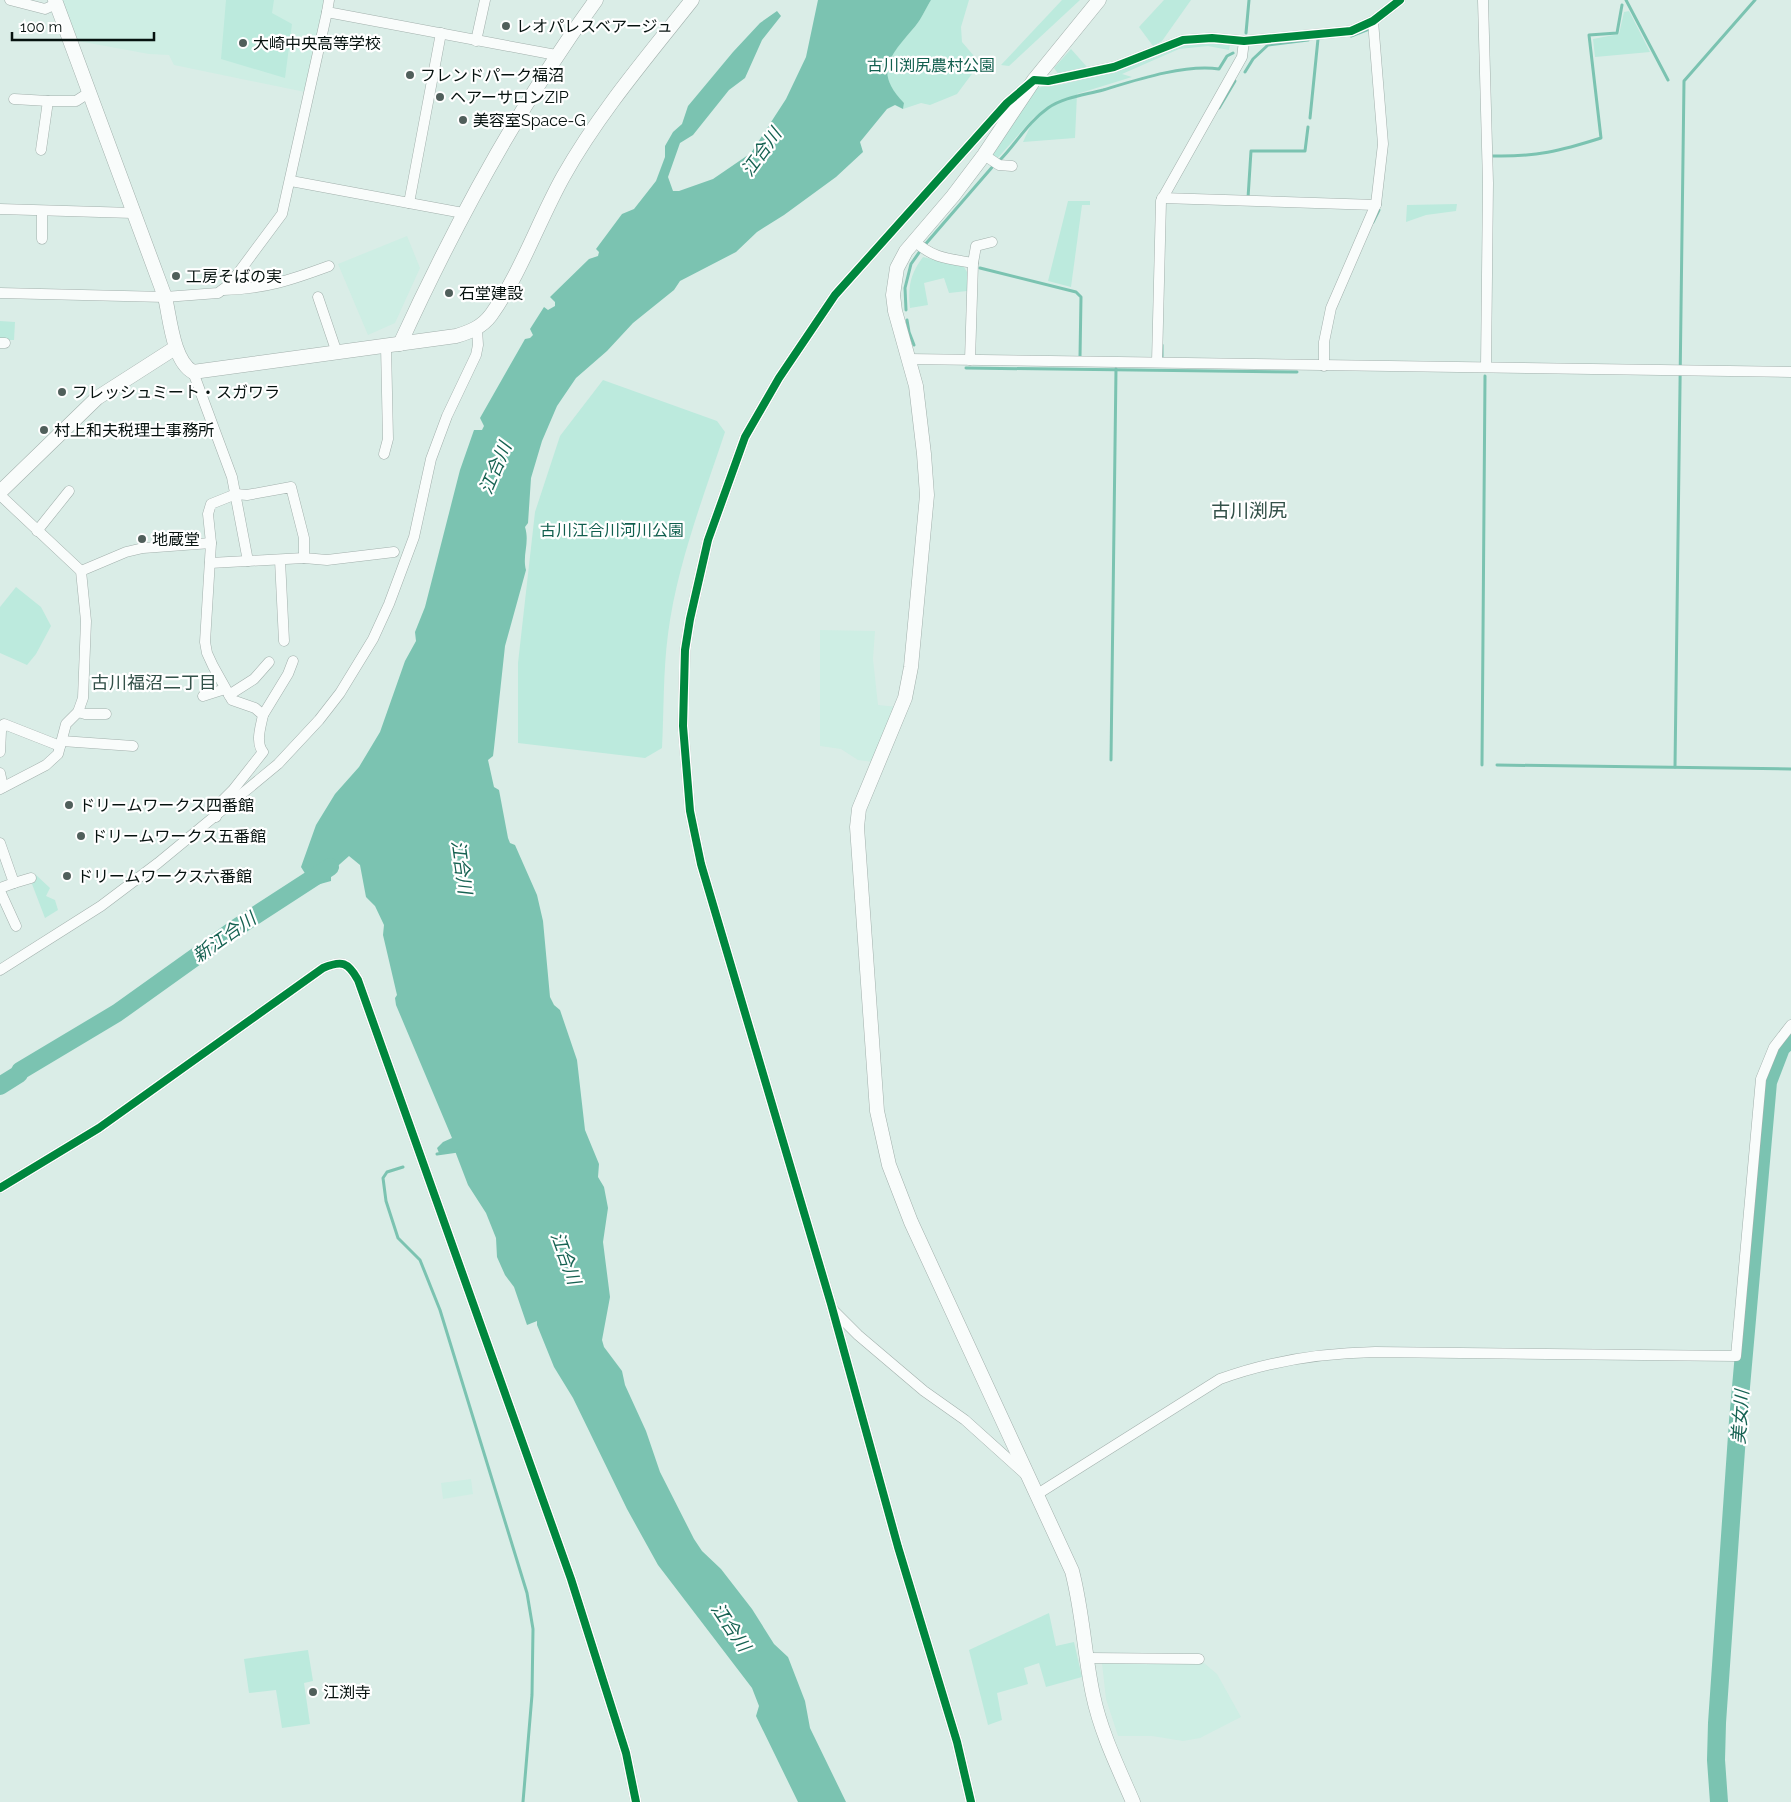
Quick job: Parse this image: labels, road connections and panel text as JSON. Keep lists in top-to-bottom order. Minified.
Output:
{"districts":["古川渕尻","古川福沼二丁目"],"water":["江合川","新江合川","美女川"],"parks":["古川渕尻農村公園","古川江合川河川公園"],"places":["レオパレスベアージュ","大崎中央高等学校","フレンドパーク福沼","ヘアーサロンZIP","美容室Space-G","工房そばの実","石堂建設","フレッシュミート・スガワラ","村上和夫税理士事務所","地蔵堂","ドリームワークス四番館","ドリームワークス五番館","ドリームワークス六番館","江渕寺"],"scale_bar":"100 m"}
